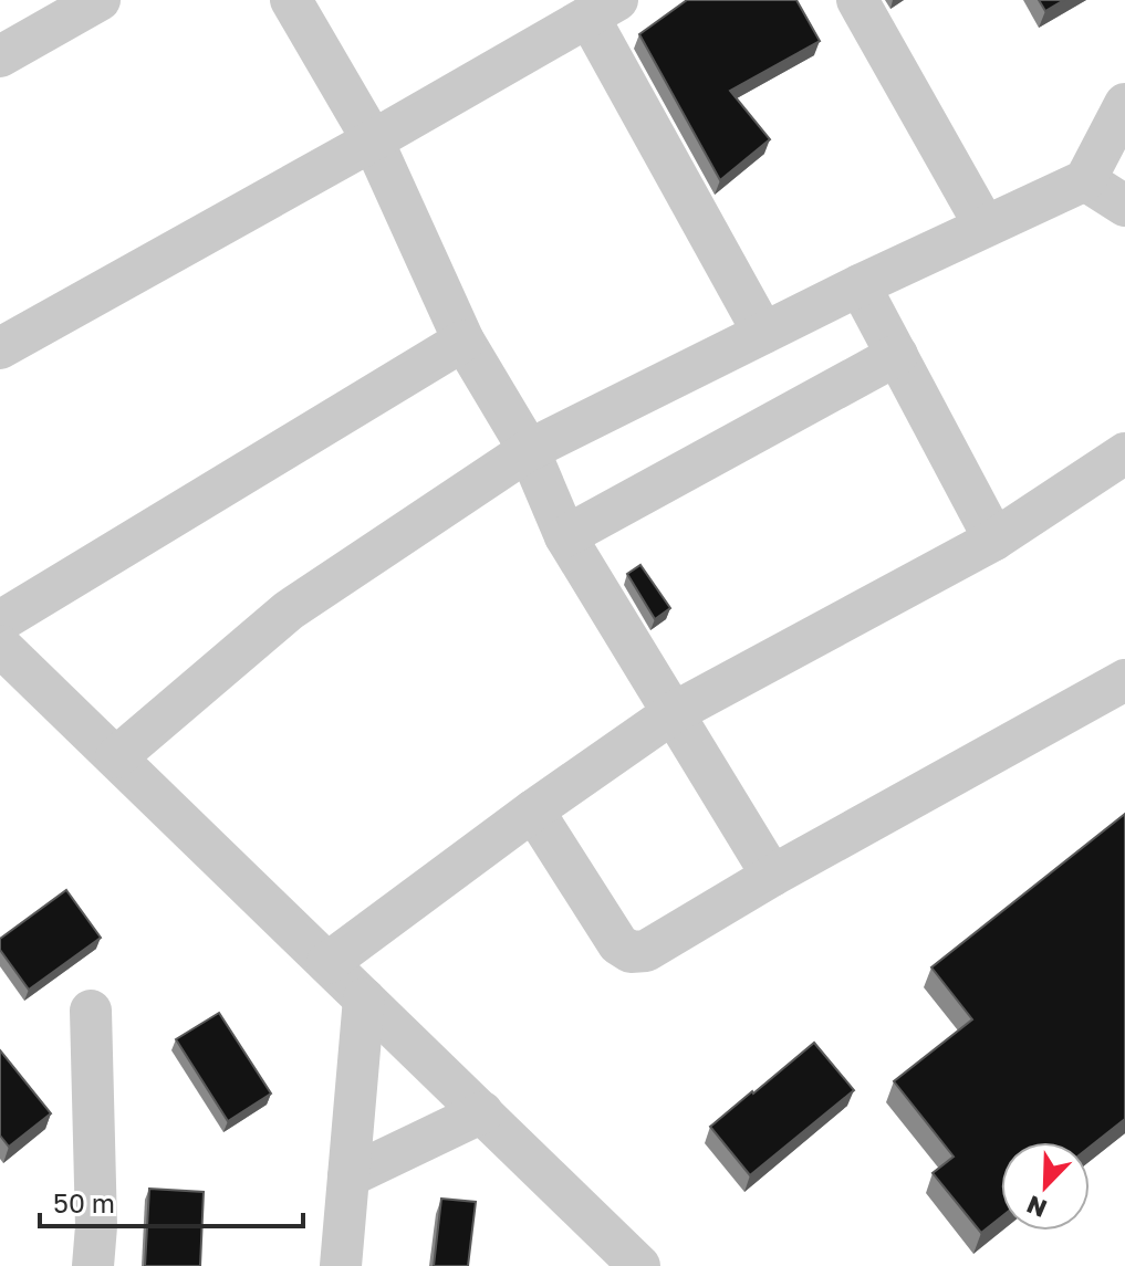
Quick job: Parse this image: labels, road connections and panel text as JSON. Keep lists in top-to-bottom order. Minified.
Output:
{"scale_bar":"50 m","north":"bottom left"}
